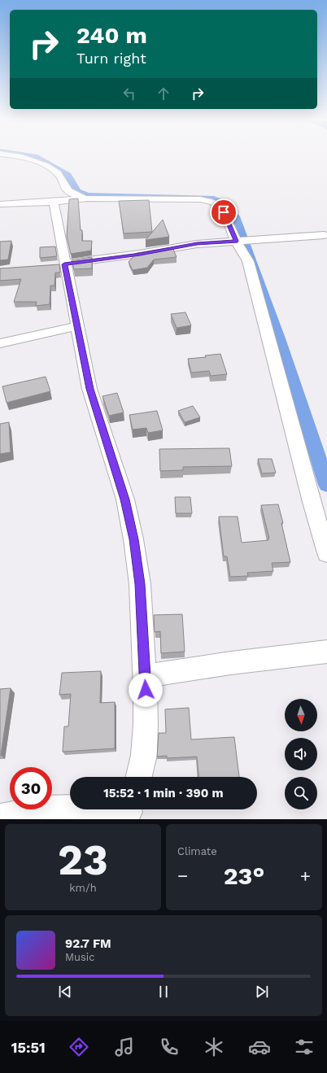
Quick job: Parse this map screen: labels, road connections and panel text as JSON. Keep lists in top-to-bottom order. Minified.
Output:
{"north":"bottom","page":{"turn":["240 m","Turn right"],"limit":"30","trip":"15:52 · 1 min · 390 m","tile":[["23","km/h"],"Climate"],"heat":["−","23°","+"],"song":["92.7 FM","Music"],"tabs":"15:51"}}
